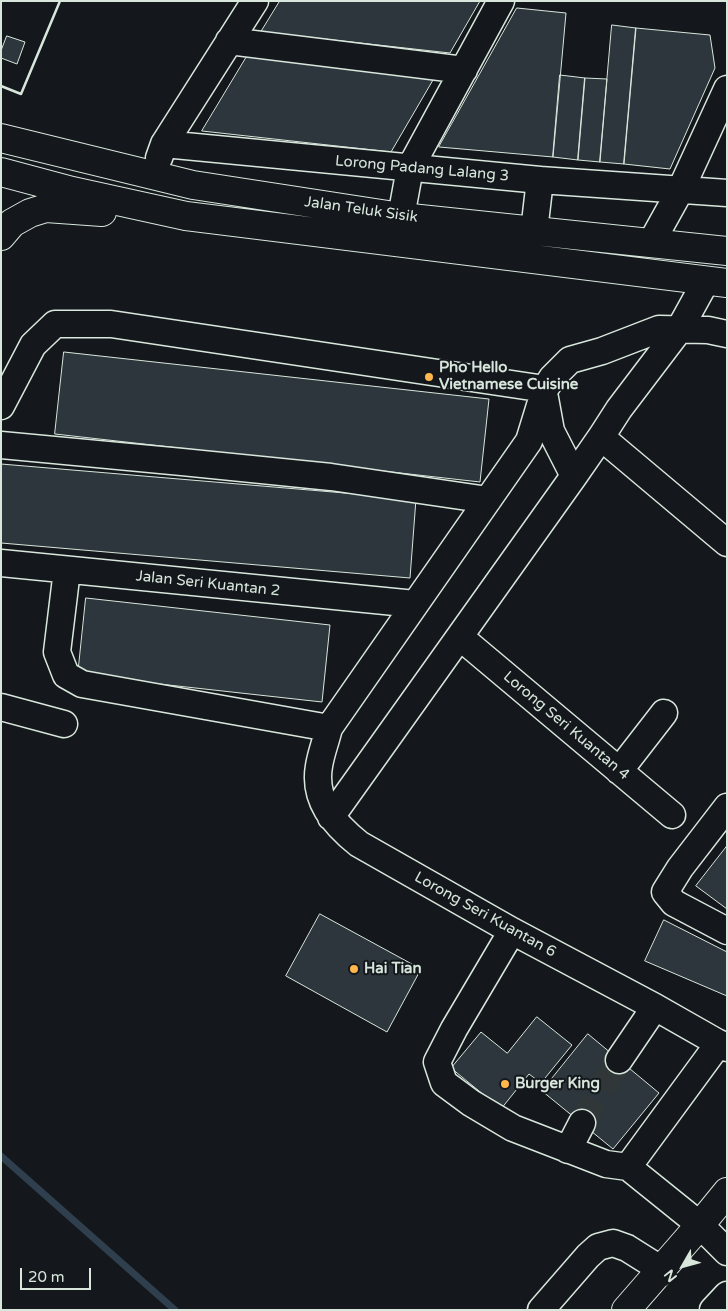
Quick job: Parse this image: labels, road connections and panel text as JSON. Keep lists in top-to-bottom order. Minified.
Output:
{"streets":{"main road":["Jalan Teluk Sisik"],"street":["Lorong Padang Lalang 3","Jalan Seri Kuantan 2","Lorong Seri Kuantan 4","Lorong Seri Kuantan 6"]},"places":["Pho Hello Vietnamese Cuisine","Hai Tian","Burger King"],"scale_bar":"20 m","north":"bottom left"}
